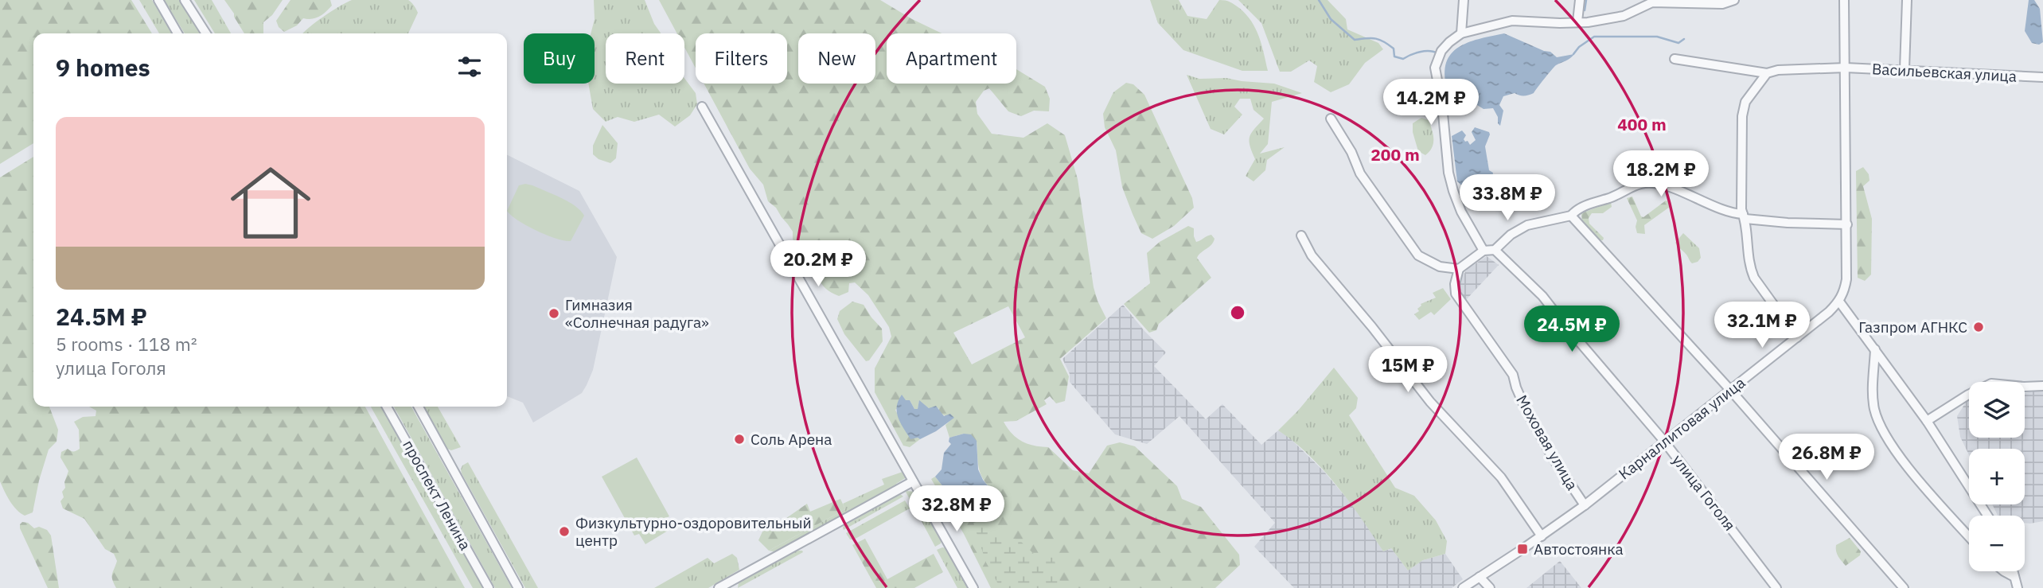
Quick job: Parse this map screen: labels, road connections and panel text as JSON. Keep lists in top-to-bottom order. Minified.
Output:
{"streets":{"street":["Васильевская улица","Карналлитовая улица","Моховая улица","улица Гоголя","проспект Ленина"]},"crossings":[["Карналлитовая улица","Моховая улица"],["Карналлитовая улица","улица Гоголя"]],"places":{"other":["Гимназия «Солнечная радуга»","Газпром АГНКС","Соль Арена","Физкультурно-оздоровительный центр"],"transit":["Автостоянка"]},"page":{"chip":["Buy","Rent","Filters","New","Apartment"],"heading":"9 homes","price":["14.2M ₽","18.2M ₽","33.8M ₽","20.2M ₽","32.1M ₽","24.5M ₽","15M ₽","26.8M ₽","32.8M ₽"],"list":[{"name":"24.5M ₽","note":"5 rooms · 118 m² · улица Гоголя"}],"map_buttons":["+","−"]},"rings":["400 m","200 m"]}
